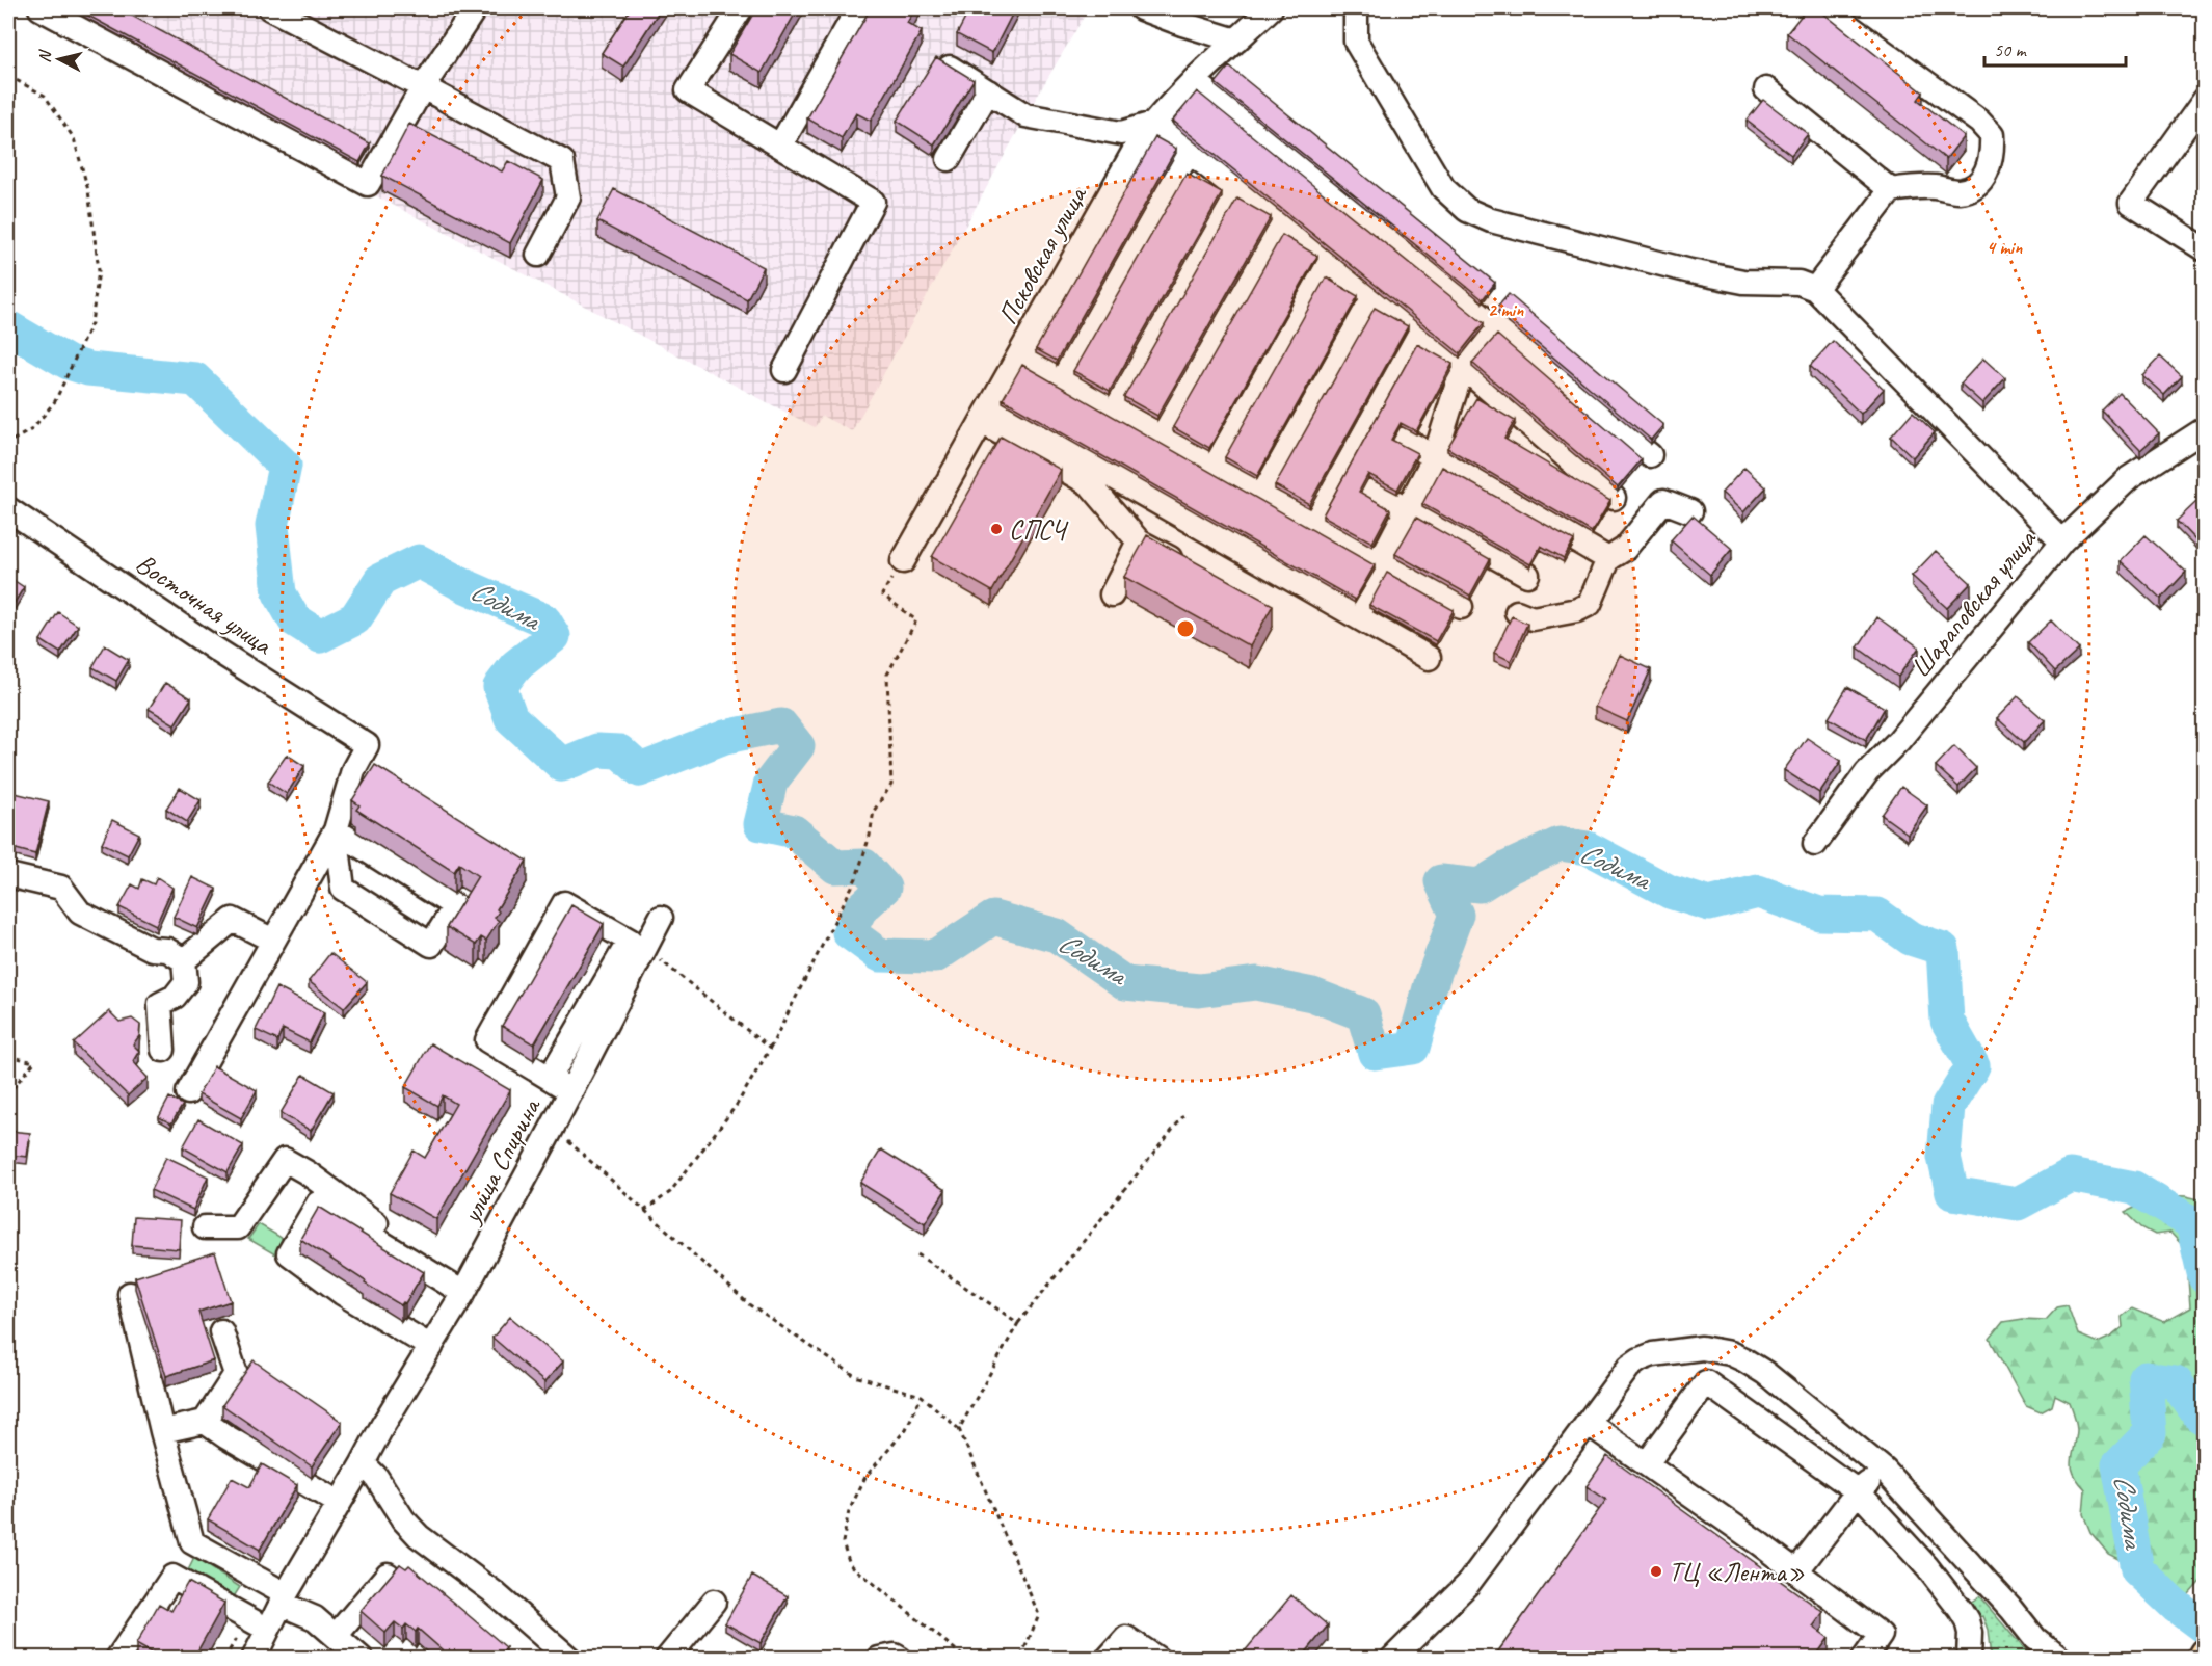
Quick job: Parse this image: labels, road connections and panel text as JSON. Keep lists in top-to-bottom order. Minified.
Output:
{"streets":{"street":["Псковская улица","Восточная улица","Шараповская улица","улица Спирина"]},"water":["Содима"],"places":["СПСЧ","ТЦ «Лента»"],"scale_bar":"50 m","north":"left","rings":["4 min","2 min"]}
